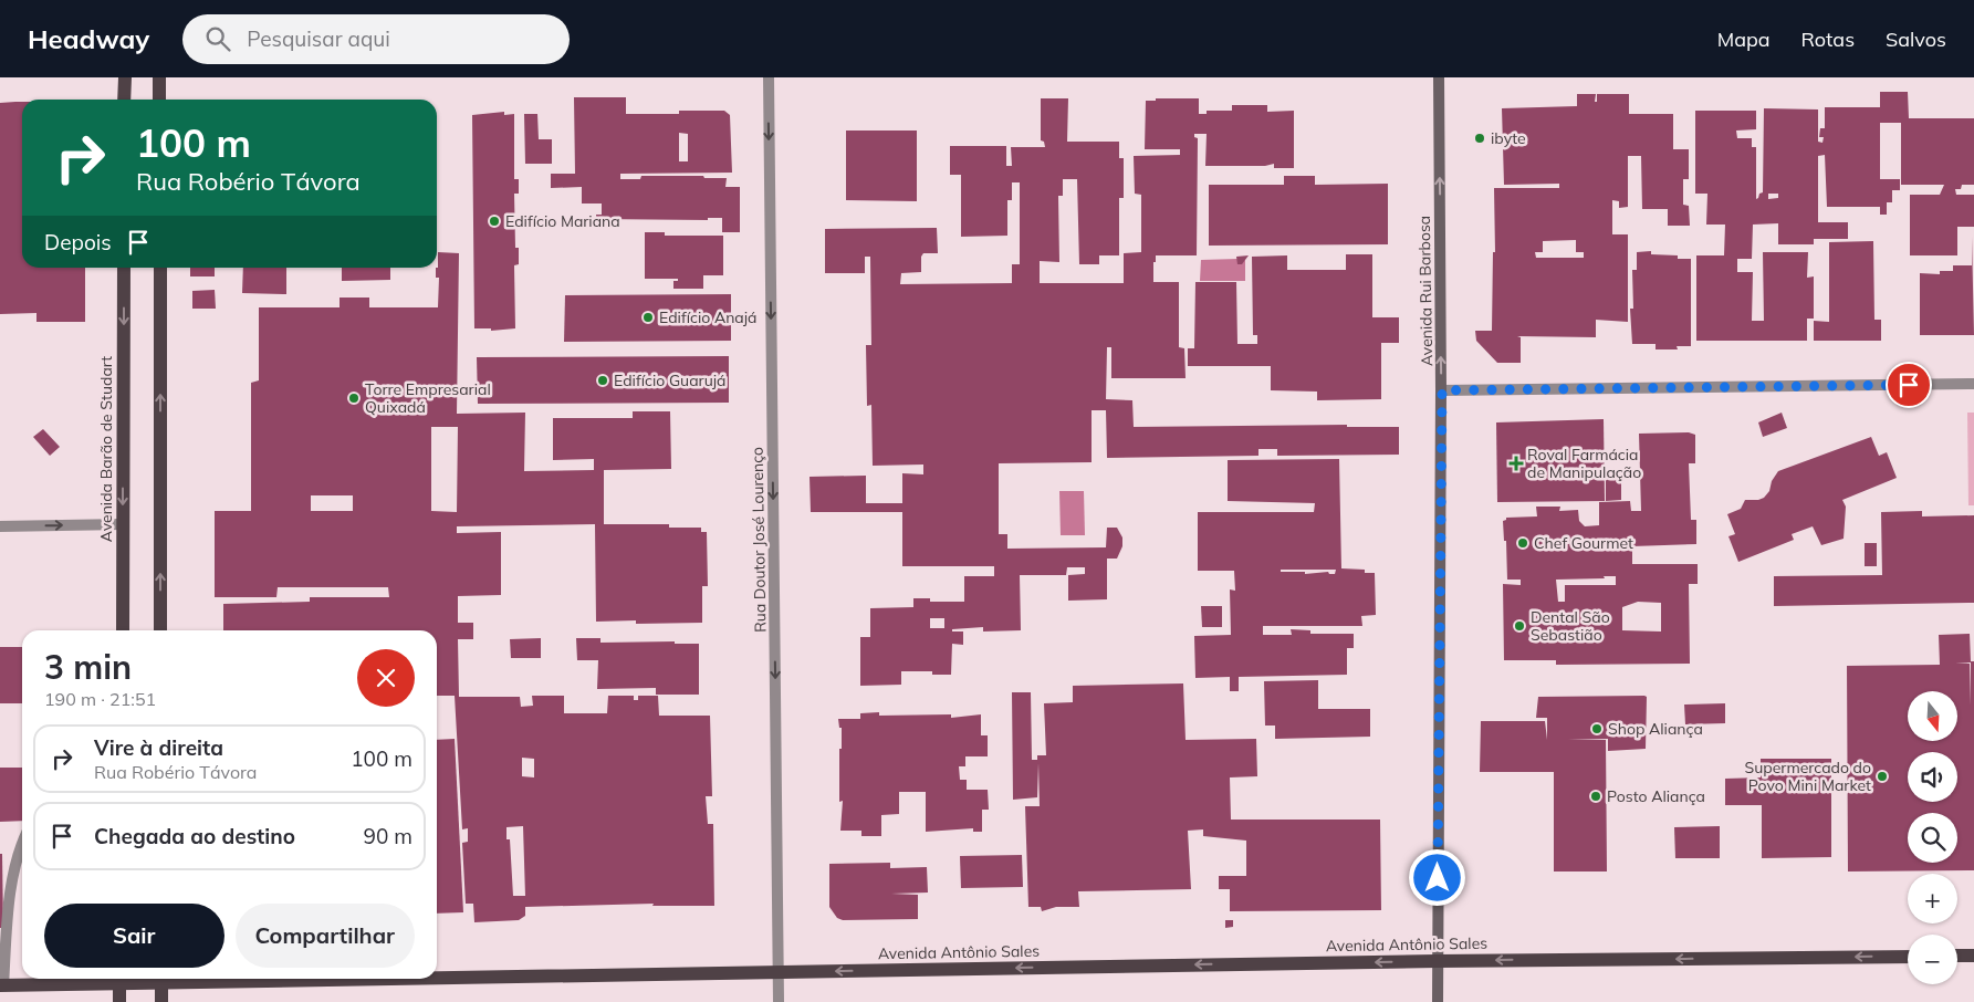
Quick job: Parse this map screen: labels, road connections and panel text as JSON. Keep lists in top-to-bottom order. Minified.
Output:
{"streets":{"main road":["Avenida Rui Barbosa","Avenida Barão de Studart","Avenida Antônio Sales"],"street":["Rua Doutor José Lourenço"]},"crossings":[["Avenida Rui Barbosa","Avenida Antônio Sales"],["Rua Doutor José Lourenço","Avenida Antônio Sales"]],"one_way":["Rua Doutor José Lourenço","Avenida Antônio Sales"],"places":{"other":["ibyte","Edifício Mariana","Edifício Anajá","Edifício Guarujá","Torre Empresarial Quixadá","Chef Gourmet","Dental São Sebastião","Shop Aliança","Supermercado do Povo Mini Market","Posto Aliança"],"health":["Roval Farmácia de Manipulação"]},"north":"bottom","page":{"header":"Headway","search":"Pesquisar aqui","nav":["Mapa","Rotas","Salvos"],"turn":["100 m","Rua Robério Távora"],"then":"Depois","heading":["3 min","190 m · 21:51"],"map_buttons":["+","−"],"list":[{"name":"Vire à direita","note":"Rua Robério Távora","value":"100 m"},{"name":"Chegada ao destino","value":"90 m"}],"buttons":["Sair","Compartilhar"]}}
